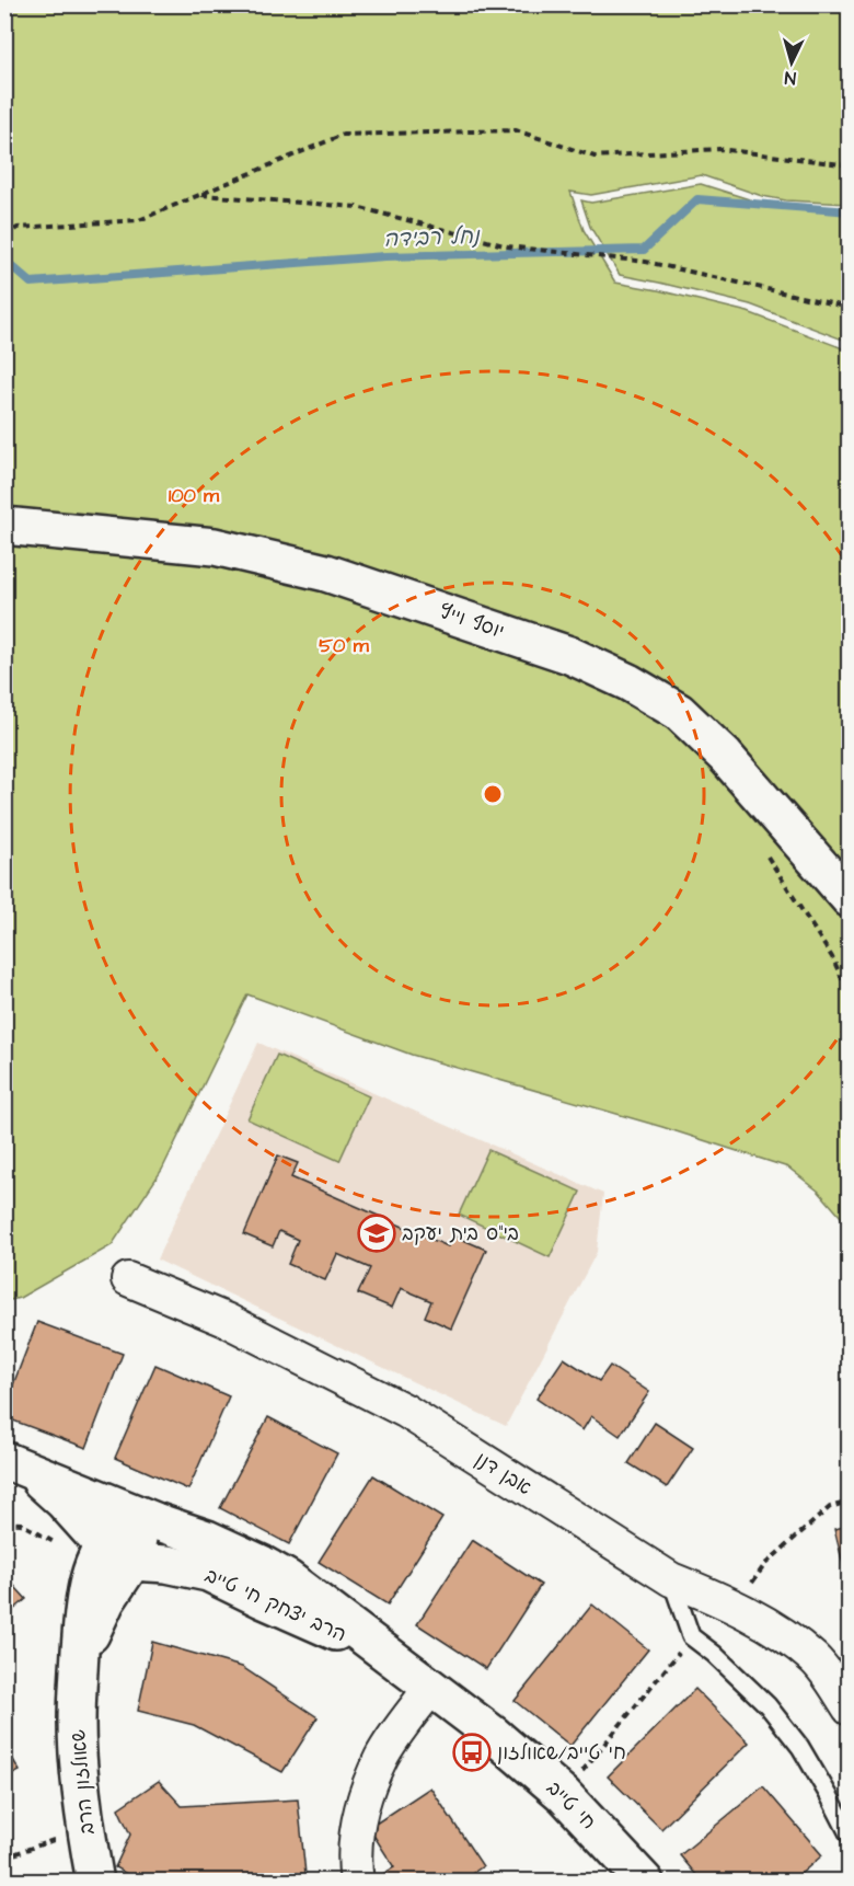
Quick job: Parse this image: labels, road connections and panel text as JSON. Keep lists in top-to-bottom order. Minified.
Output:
{"streets":{"street":["יוסף וייץ","אבן דנן","הרב יצחק חי טייב","שאולזון הרב","חי טייב"]},"crossings":[["הרב יצחק חי טייב","שאולזון הרב"],["הרב יצחק חי טייב","חי טייב"]],"water":["נחל רבידה"],"places":{"school or university":["בי\"ס בית יעקב"],"bus stop":["חי טייב/שאולזון"]},"north":"bottom","rings":["100 m","50 m"]}
